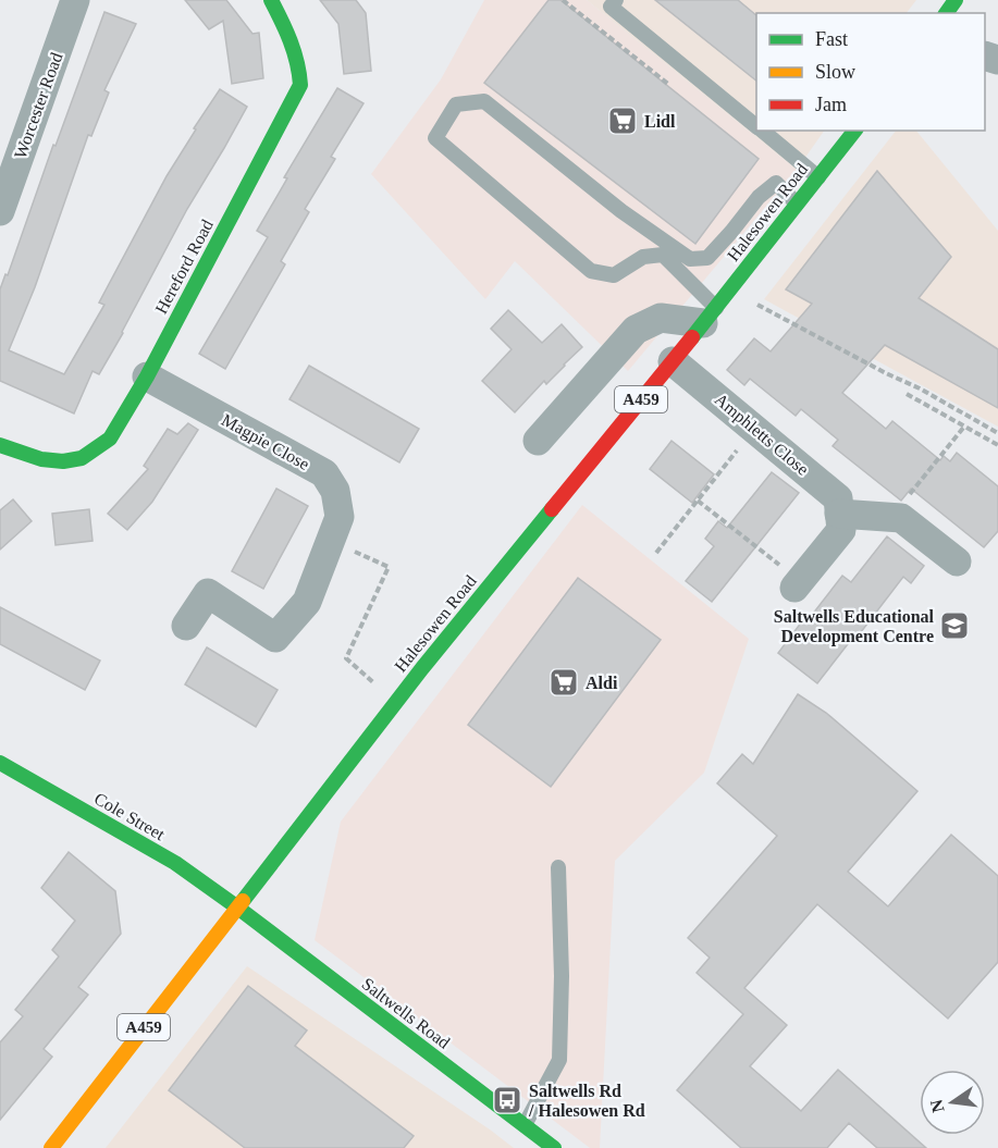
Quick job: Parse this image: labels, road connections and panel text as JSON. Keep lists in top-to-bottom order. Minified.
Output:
{"streets":{"street":["Worcester Road","Halesowen Road","Hereford Road","A459","Amphletts Close","Magpie Close","Cole Street","Saltwells Road"]},"crossings":[["Halesowen Road","Amphletts Close"],["Halesowen Road","Cole Street"],["Halesowen Road","Saltwells Road"],["Hereford Road","Magpie Close"],["Cole Street","Saltwells Road"]],"places":{"supermarket":["Lidl","Aldi"],"school or university":["Saltwells Educational Development Centre"],"bus stop":["Saltwells Rd / Halesowen Rd"]},"legend":["Fast","Slow","Jam"],"north":"left"}
